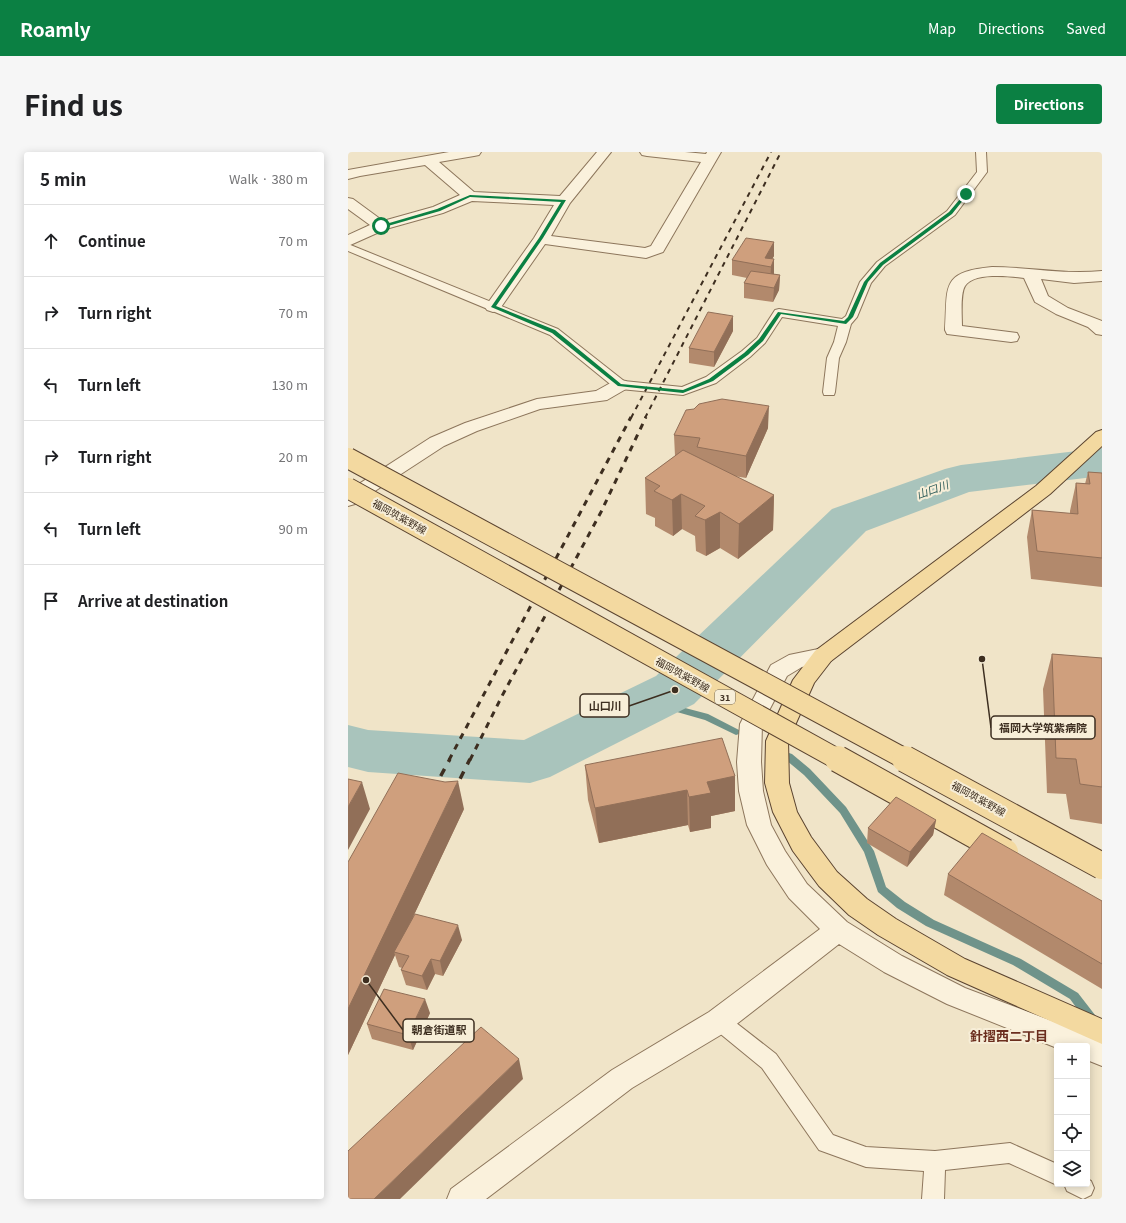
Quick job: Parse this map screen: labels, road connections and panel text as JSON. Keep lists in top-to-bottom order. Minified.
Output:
{"streets":{"main road":["福岡筑紫野線","31"]},"districts":["針摺西二丁目"],"water":["山口川"],"places":["福岡大学筑紫病院","山口川","朝倉街道駅"],"page":{"header":"Roamly","nav":["Map","Directions","Saved"],"title":"Find us","buttons":"Directions","heading":["5 min","Walk · 380 m"],"list":[["Continue","70 m"],["Turn right","70 m"],["Turn left","130 m"],["Turn right","20 m"],["Turn left","90 m"],"Arrive at destination"],"map_buttons":["+","−"]}}
